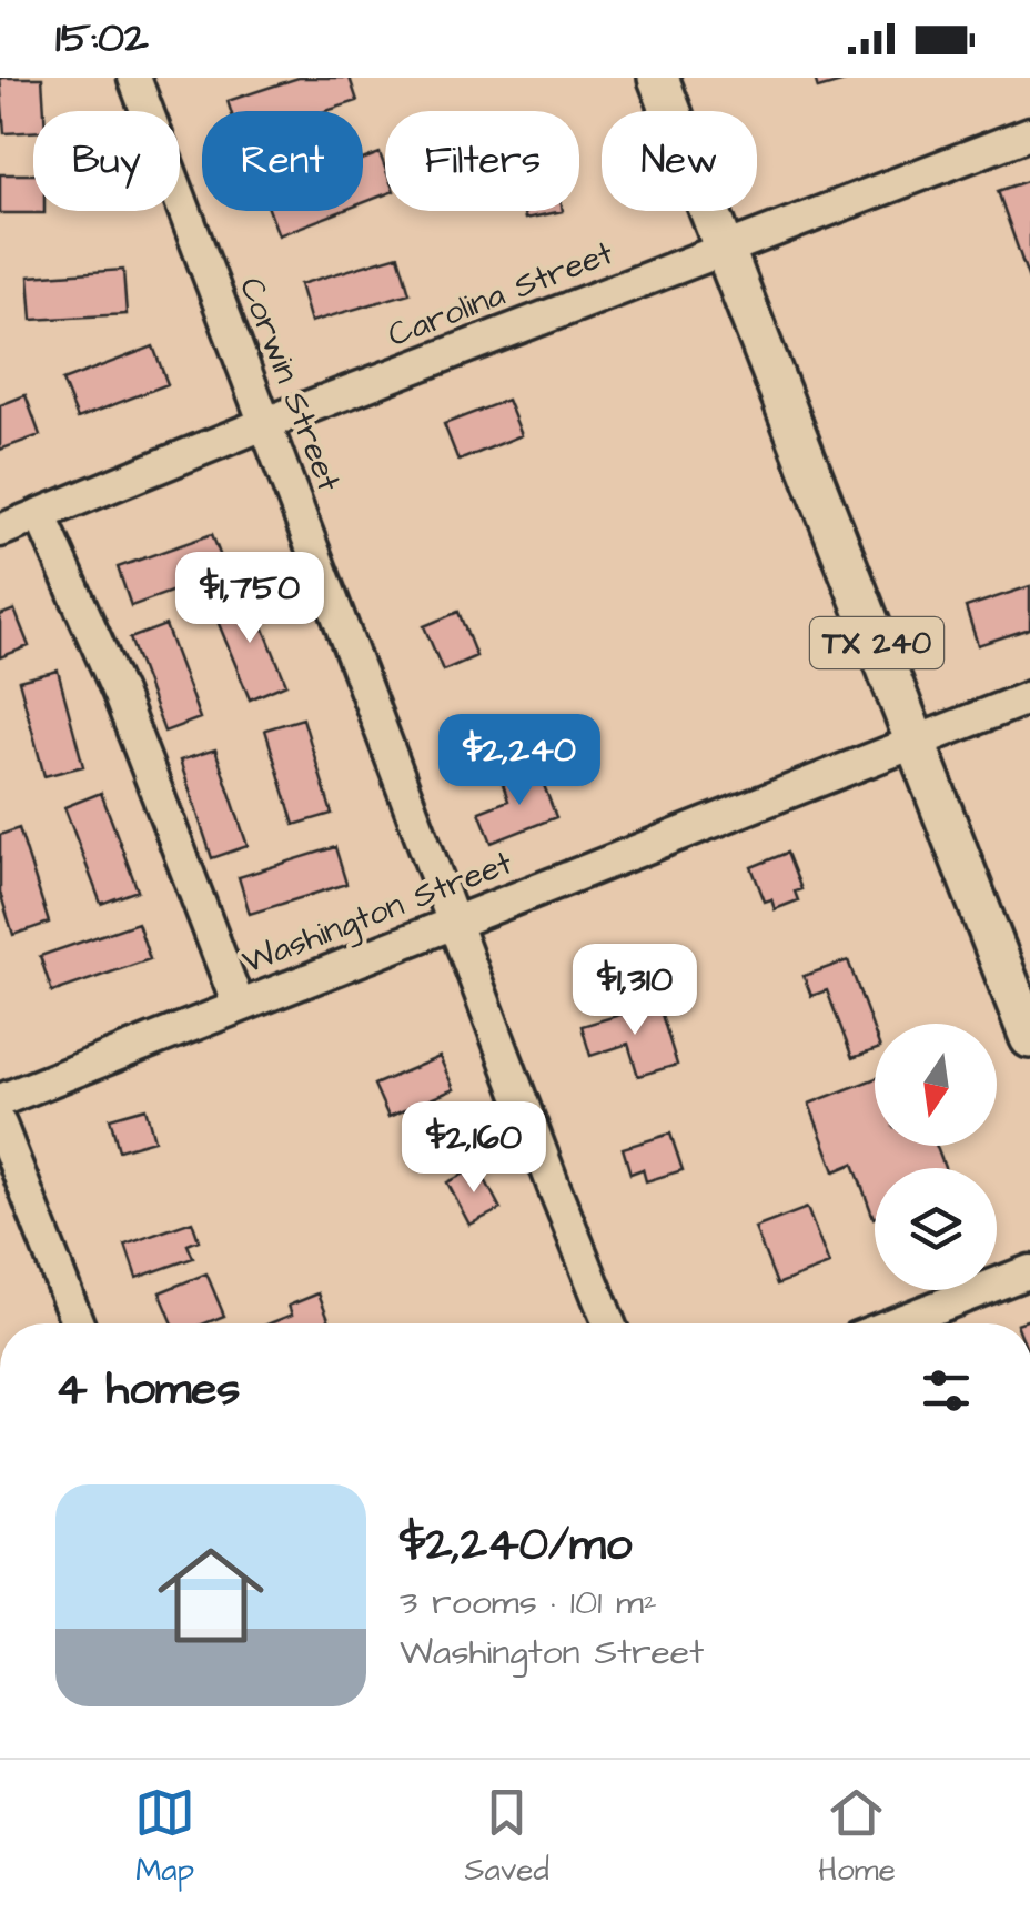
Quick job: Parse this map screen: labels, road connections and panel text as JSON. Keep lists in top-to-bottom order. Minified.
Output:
{"streets":{"main road":["TX 240"],"street":["Carolina Street","Corwin Street","Washington Street"]},"crossings":[["Carolina Street","Corwin Street"],["Carolina Street","TX 240"],["Corwin Street","Washington Street"],["TX 240","Washington Street"]],"north":"bottom","page":{"status":"15:02","chip":["Buy","Rent","Filters","New"],"price":["$1,750","$2,240","$1,310","$2,160"],"heading":"4 homes","list":[{"name":"$2,240/mo","note":"3 rooms · 101 m² · Washington Street"}],"tabs":["Map","Saved","Home"]}}
